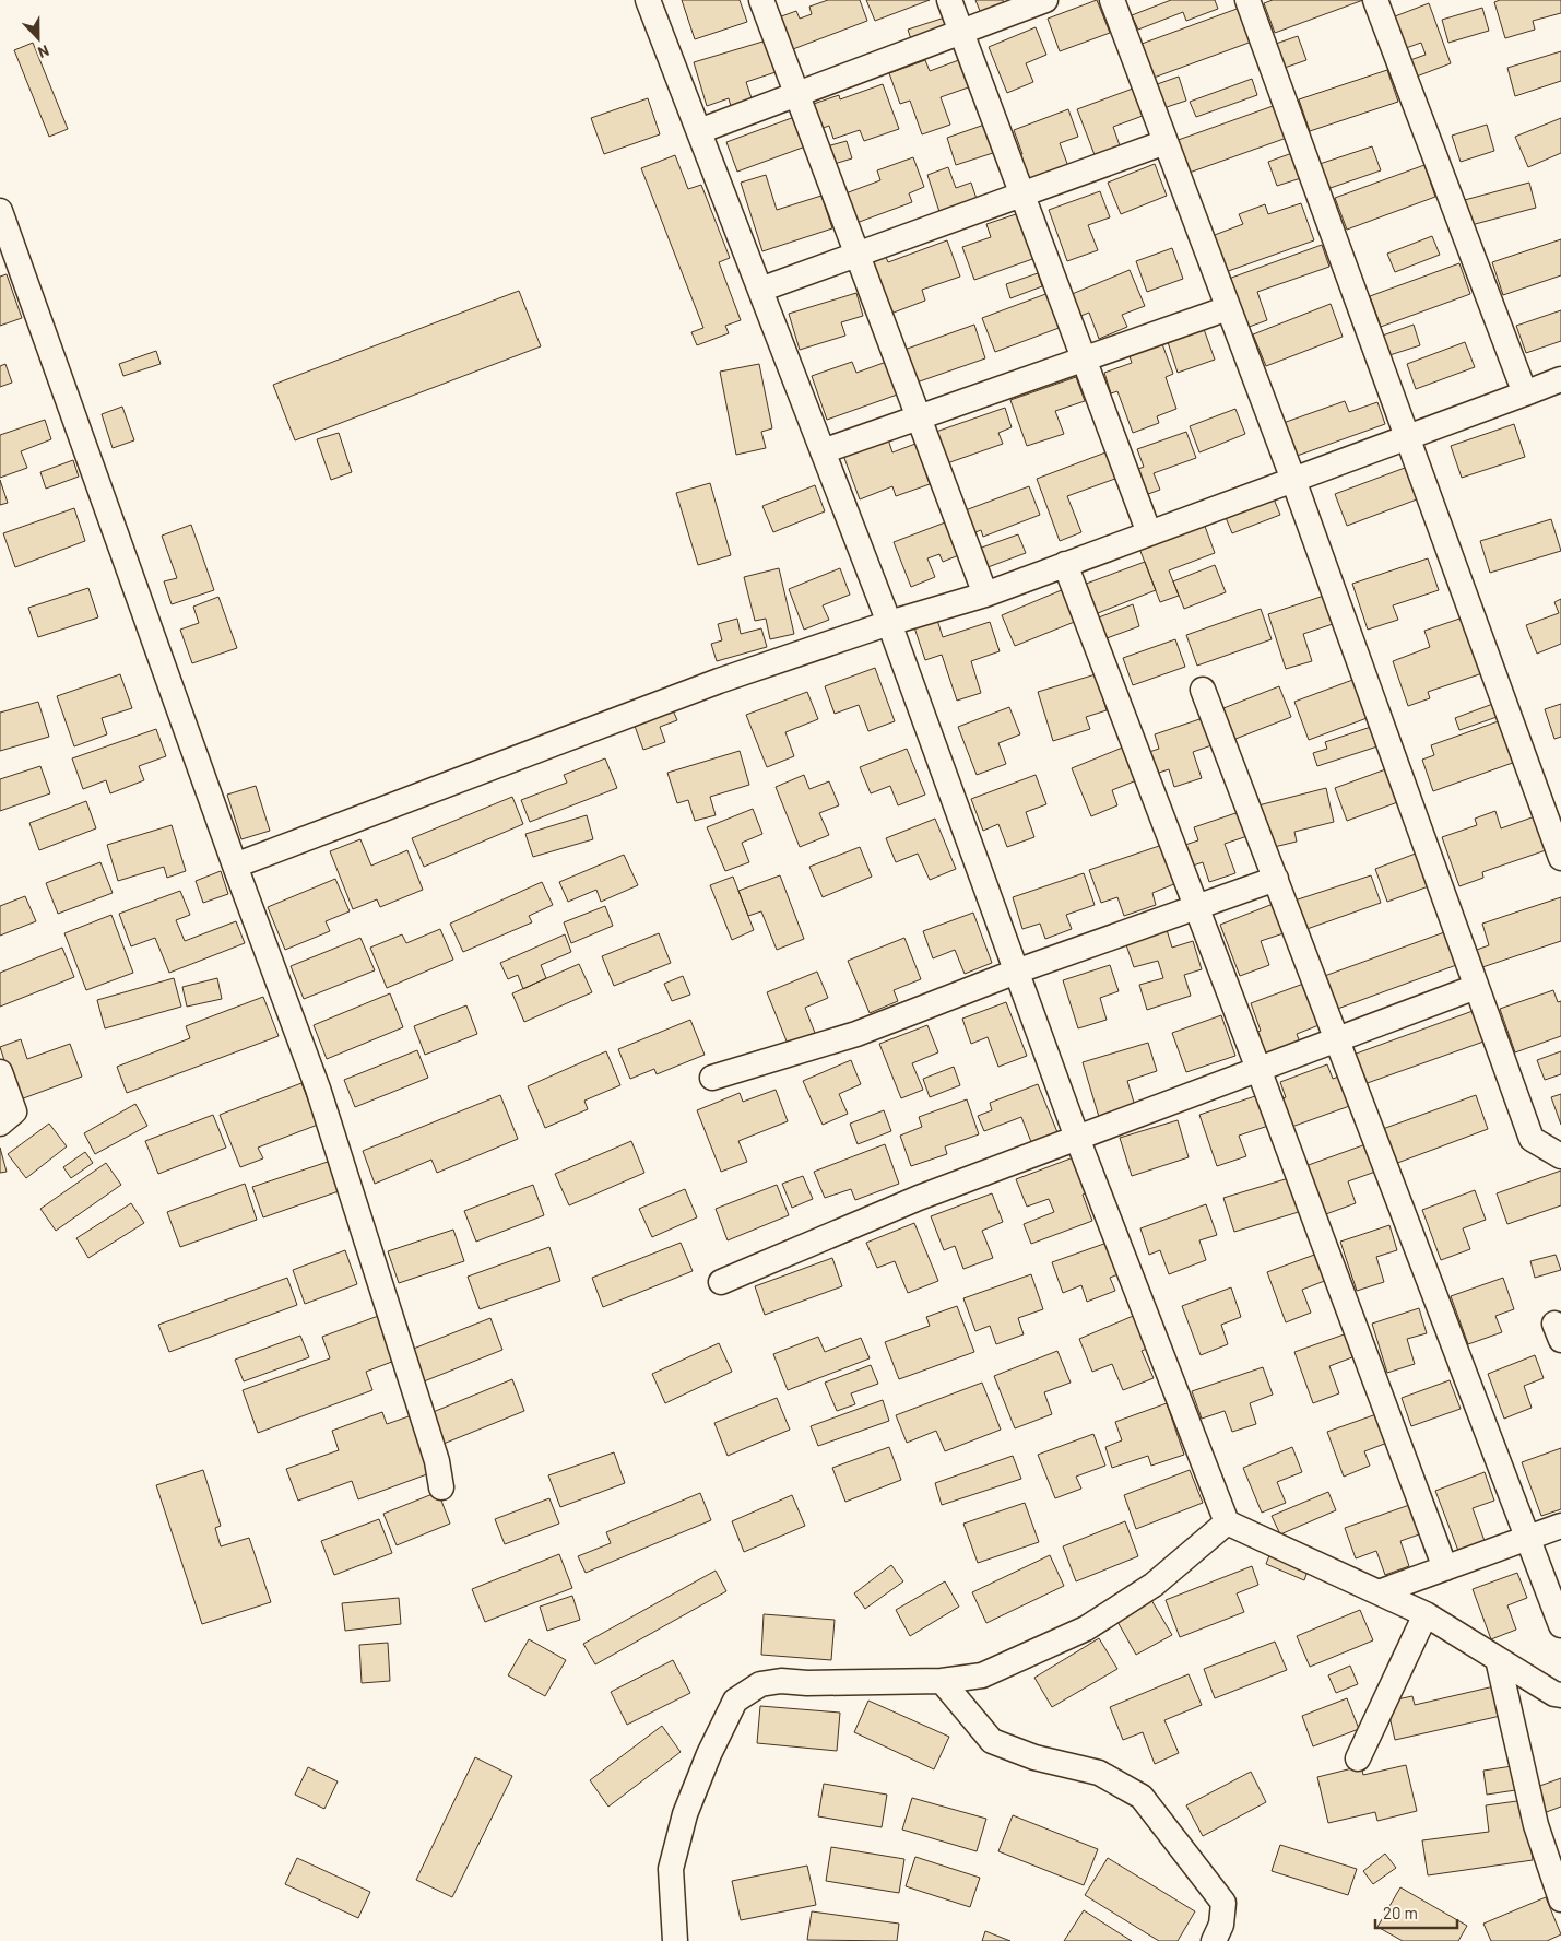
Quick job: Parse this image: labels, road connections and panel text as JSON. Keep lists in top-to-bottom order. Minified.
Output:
{"scale_bar":"20 m","north":"bottom"}
